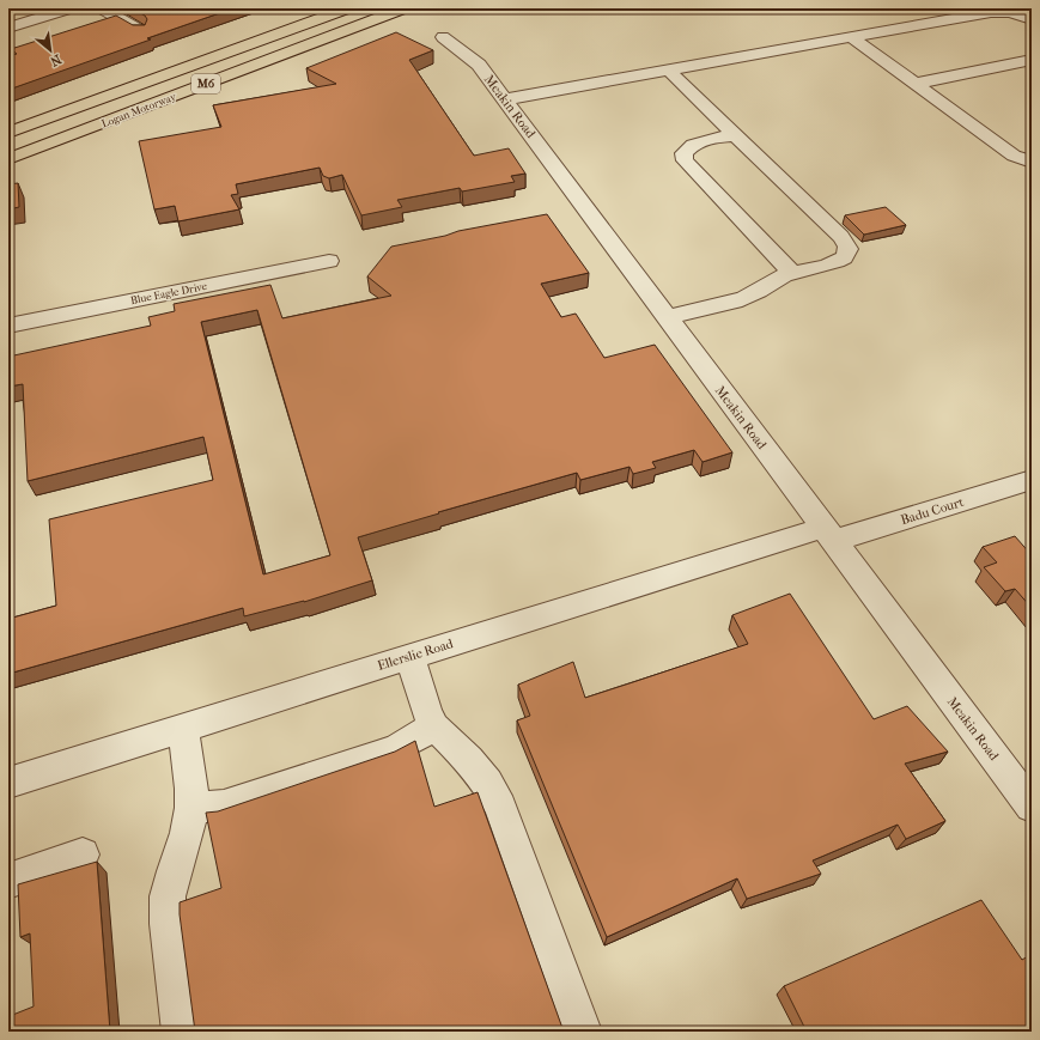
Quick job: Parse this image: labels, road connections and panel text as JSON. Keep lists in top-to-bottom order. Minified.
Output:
{"streets":{"highway":["M6","Logan Motorway"],"street":["Meakin Road","Blue Eagle Drive","Badu Court","Ellerslie Road"]},"crossings":[["Meakin Road","Badu Court"],["Meakin Road","Ellerslie Road"],["Badu Court","Ellerslie Road"]],"north":"bottom right"}
